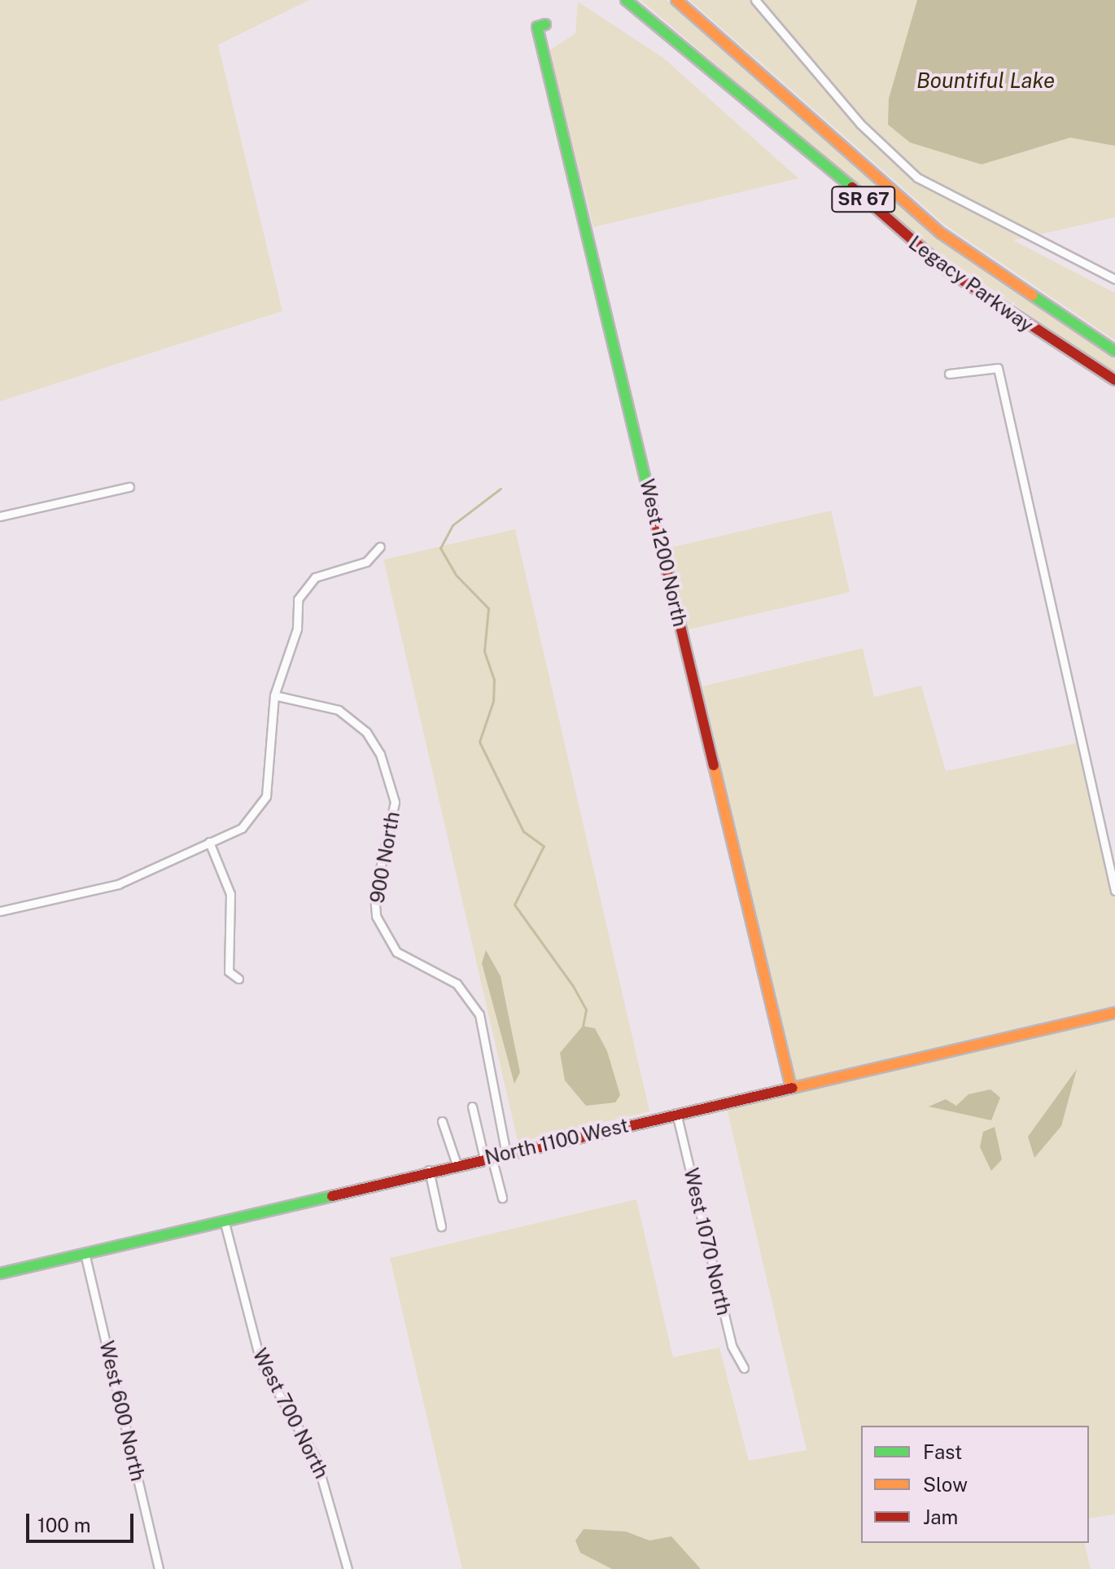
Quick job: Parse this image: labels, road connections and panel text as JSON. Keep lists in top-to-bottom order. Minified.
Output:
{"streets":{"main road":["SR 67","Legacy Parkway","West 1200 North","North 1100 West"],"street":["900 North","West 1070 North","West 600 North","West 700 North"]},"crossings":[["West 1200 North","North 1100 West"],["900 North","North 1100 West"],["North 1100 West","West 1070 North"],["North 1100 West","West 600 North"],["North 1100 West","West 700 North"]],"water":["Bountiful Lake"],"legend":["Fast","Slow","Jam"],"scale_bar":"100 m"}
